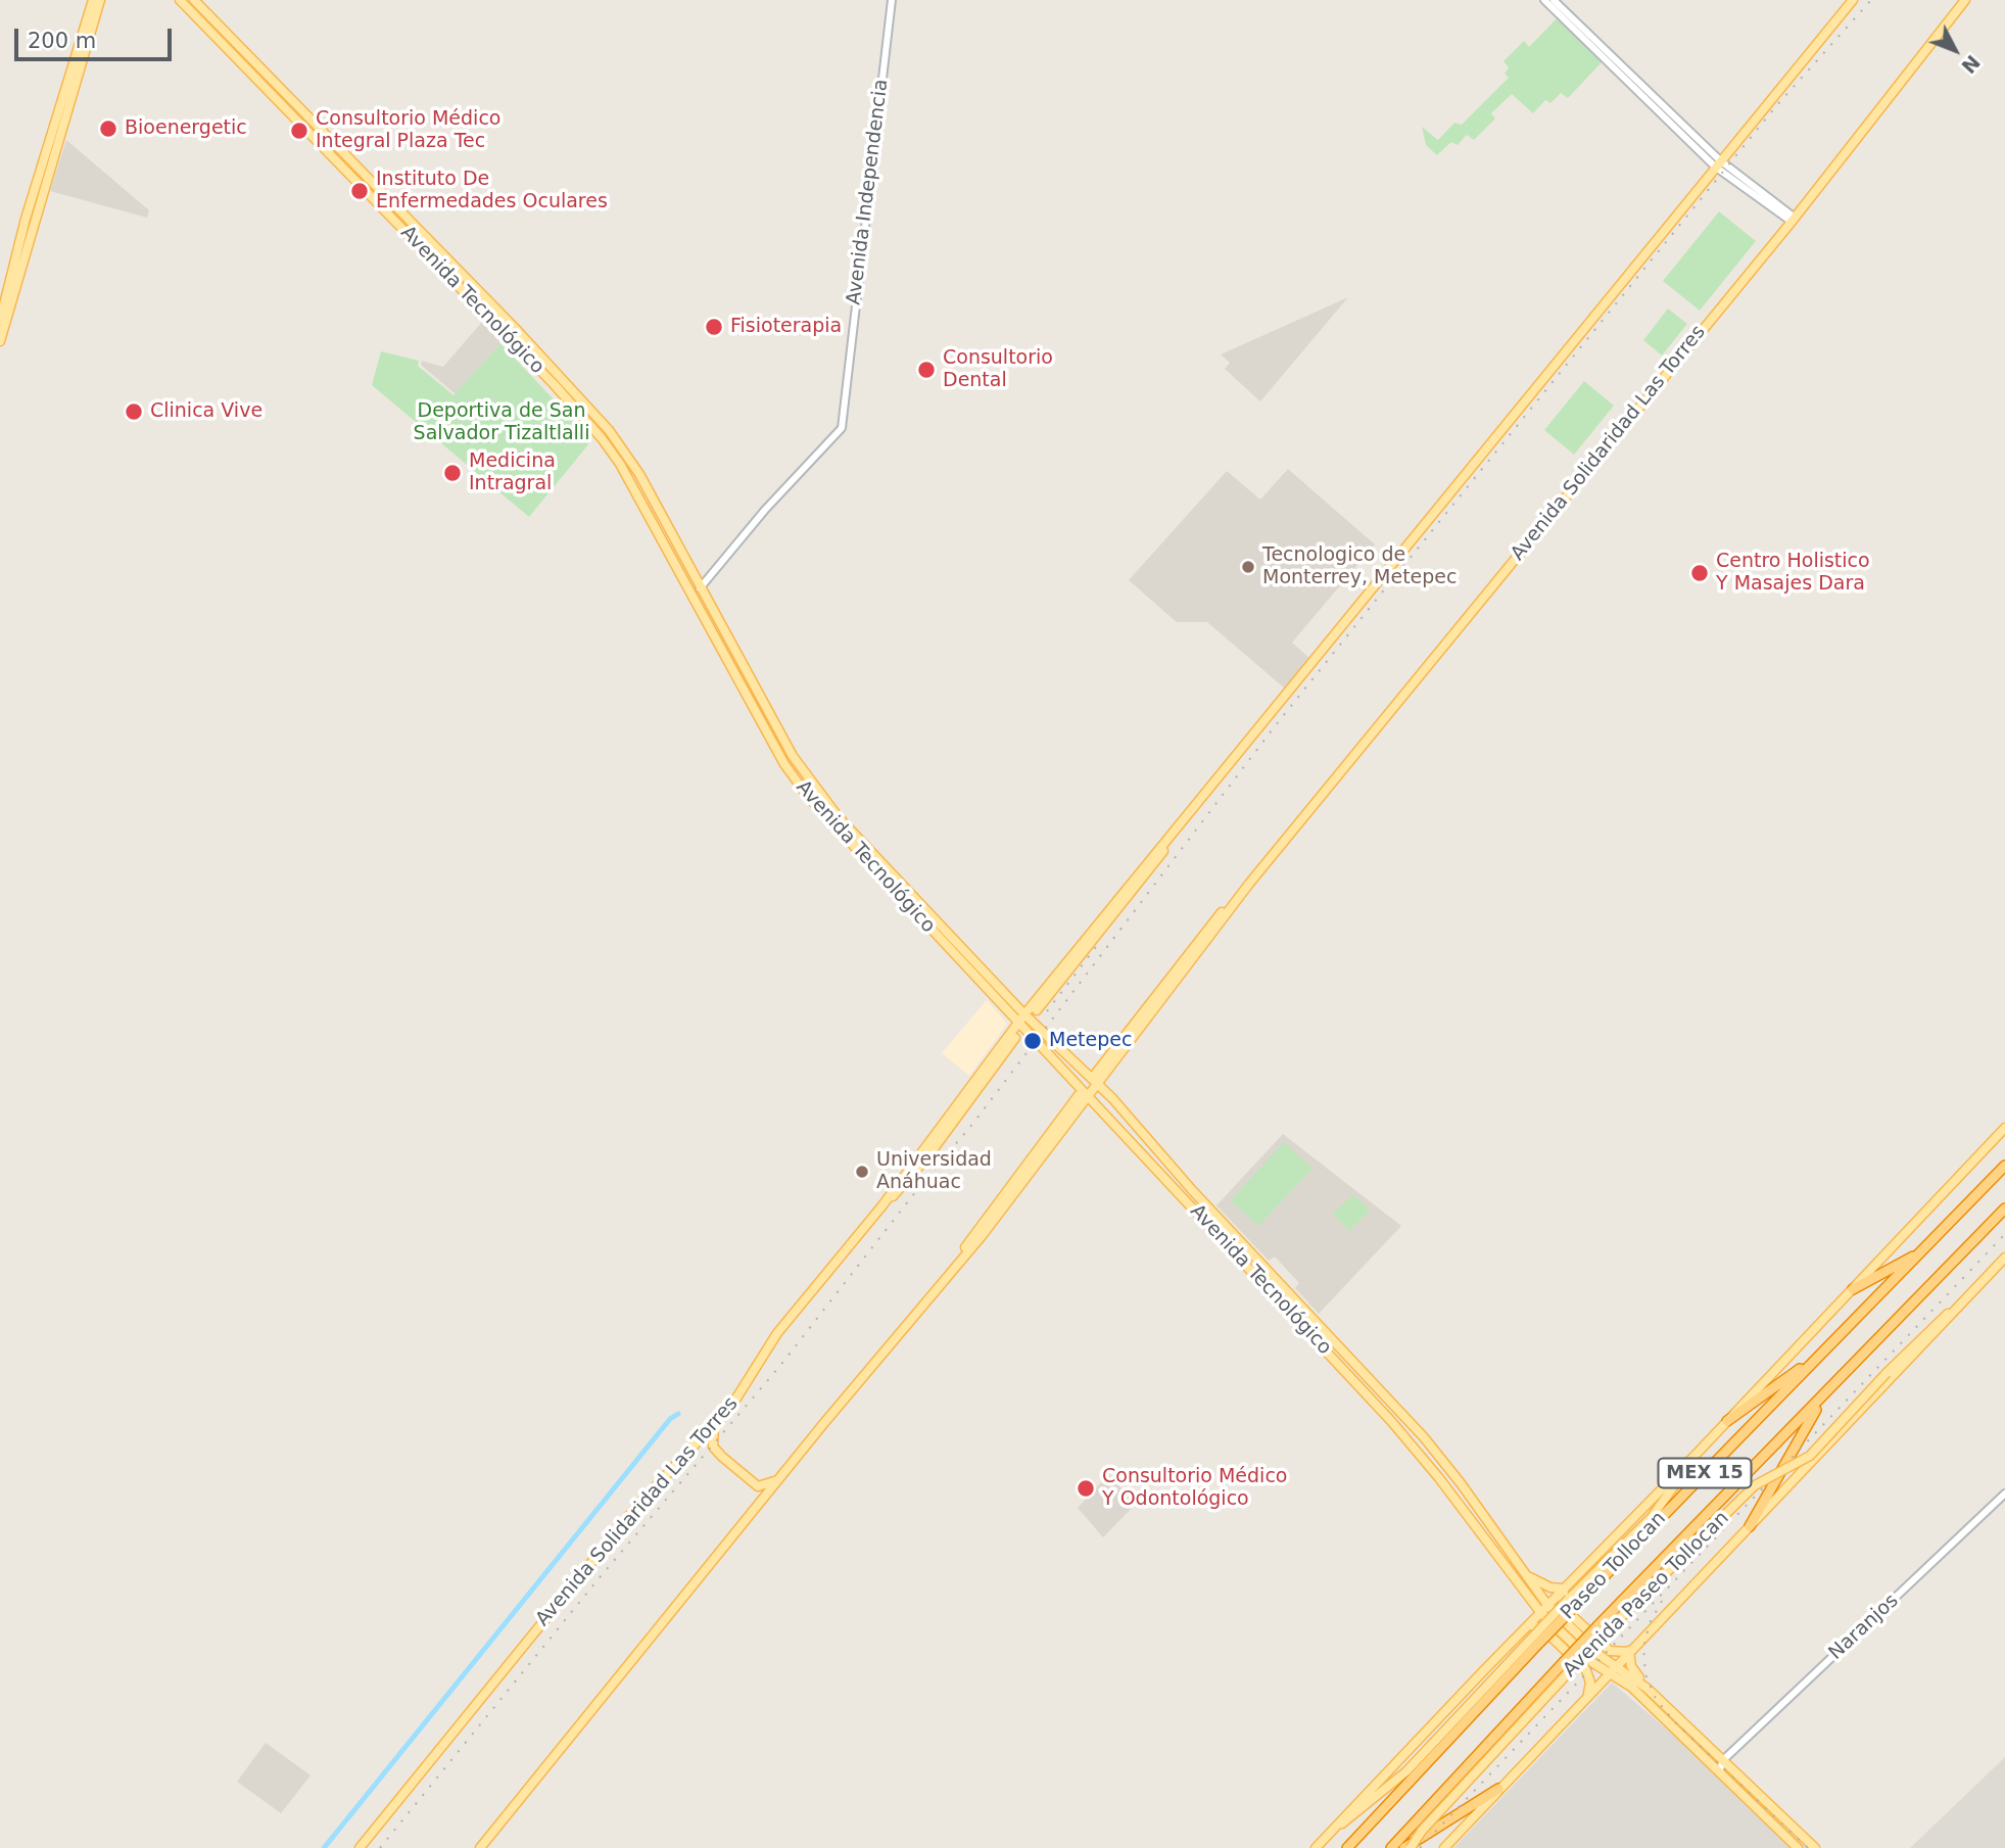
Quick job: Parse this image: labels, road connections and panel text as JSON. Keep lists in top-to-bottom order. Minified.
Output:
{"streets":{"highway":["MEX 15","Paseo Tollocan"],"main road":["Avenida Tecnológico","Avenida Solidaridad Las Torres","Avenida Paseo Tollocan"],"street":["Avenida Independencia","Naranjos"]},"crossings":[["Avenida Independencia","Avenida Tecnológico"],["Avenida Tecnológico","Avenida Solidaridad Las Torres"],["Avenida Tecnológico","Avenida Paseo Tollocan"]],"parks":["Deportiva de San Salvador Tizaltlalli"],"places":["Bioenergetic","Consultorio Médico Integral Plaza Tec","Instituto De Enfermedades Oculares","Fisioterapia","Consultorio Dental","Clinica Vive","Medicina Intragral","Tecnologico de Monterrey, Metepec","Centro Holistico Y Masajes Dara","Metepec","Universidad Anáhuac","Consultorio Médico Y Odontológico"],"scale_bar":"200 m","north":"bottom right"}
